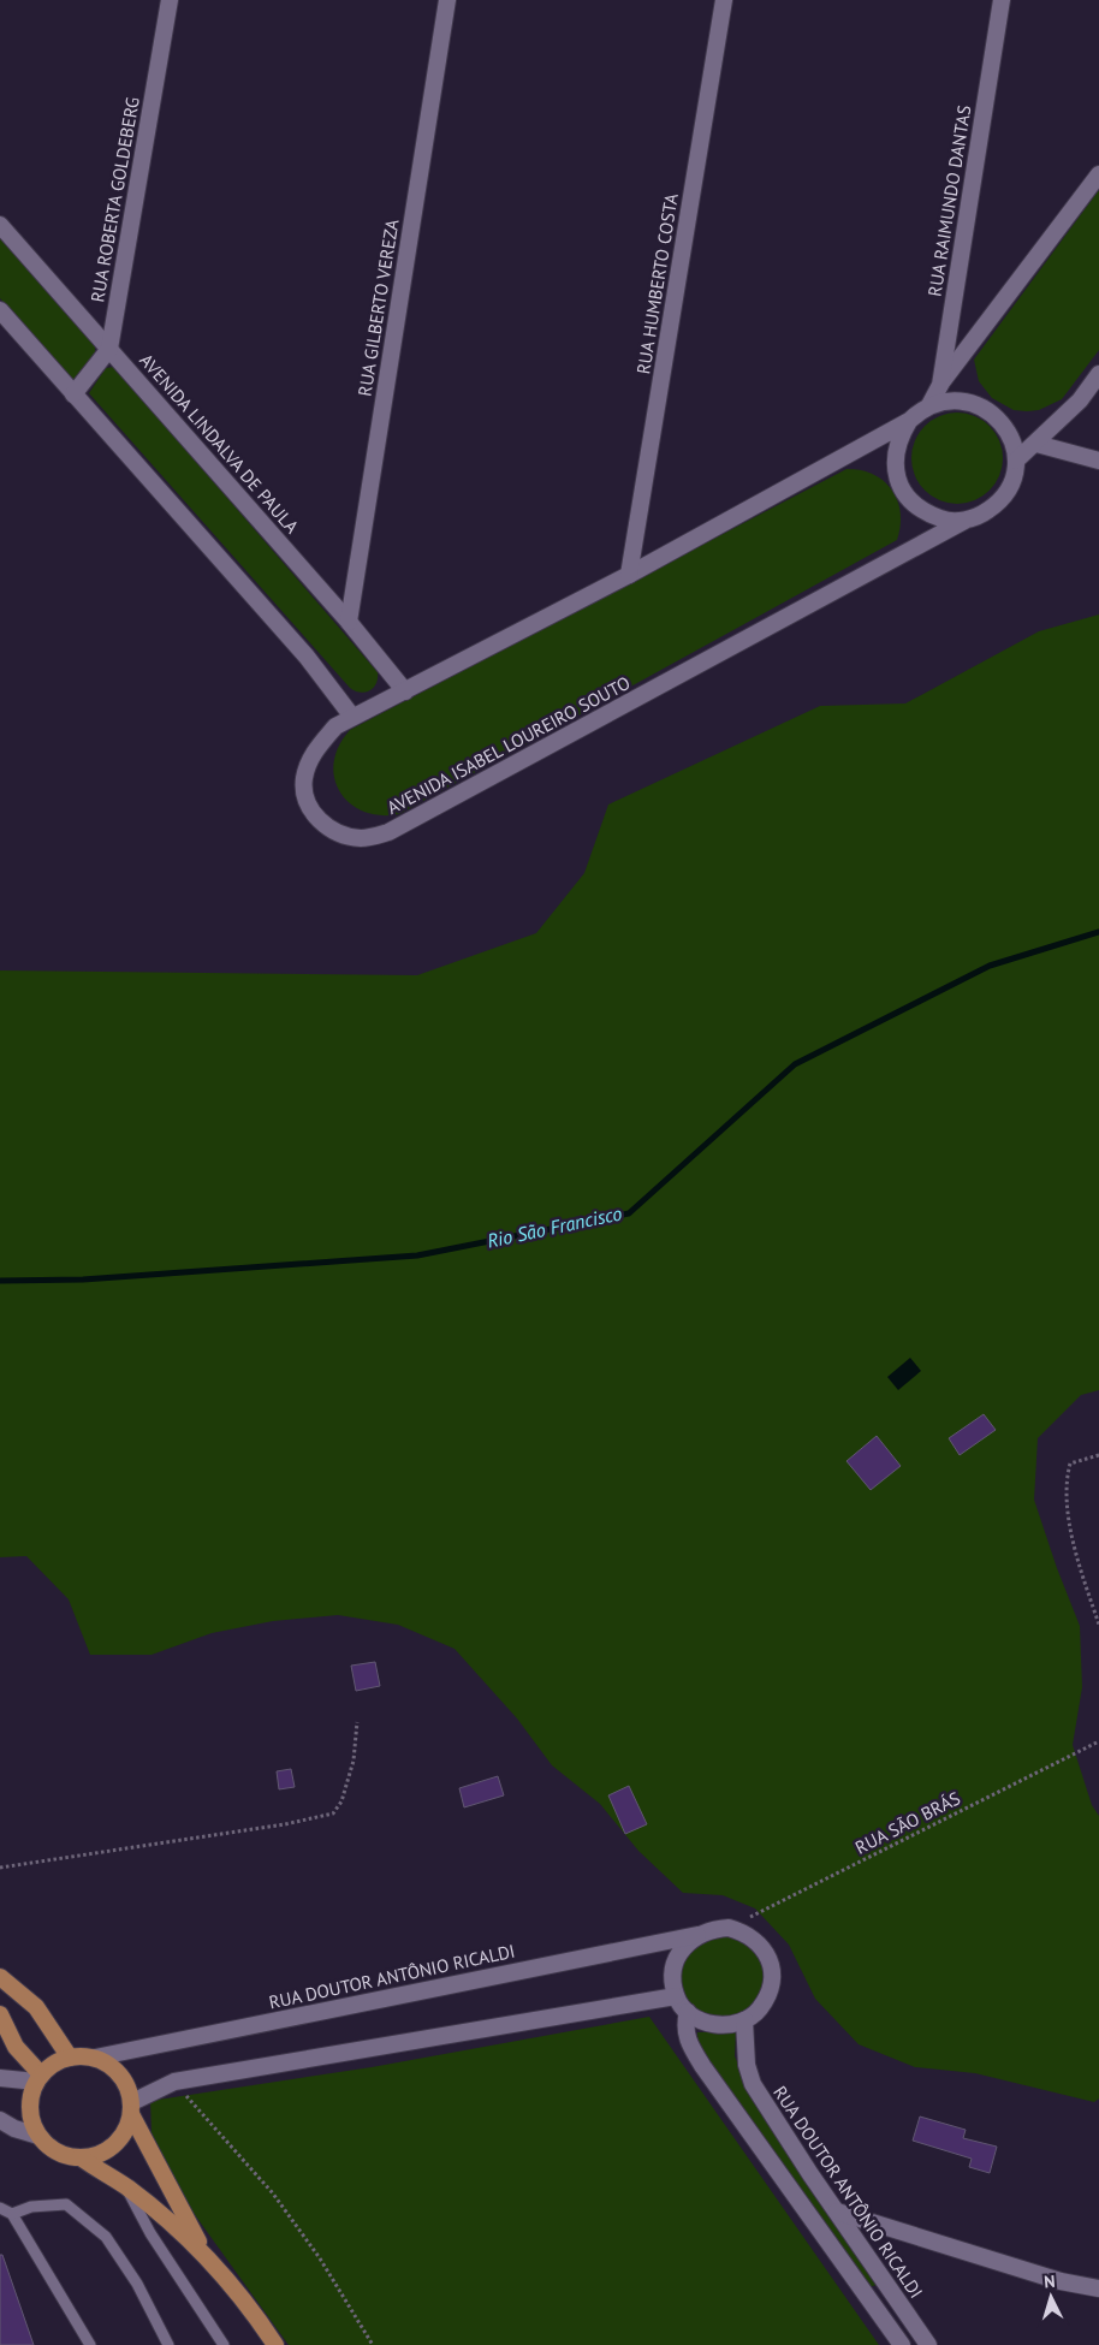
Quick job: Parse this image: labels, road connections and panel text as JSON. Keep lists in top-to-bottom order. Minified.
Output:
{"streets":{"street":["RUA ROBERTA GOLDEBERG","RUA RAIMUNDO DANTAS","RUA HUMBERTO COSTA","RUA GILBERTO VEREZA","AVENIDA LINDALVA DE PAULA","AVENIDA ISABEL LOUREIRO SOUTO","RUA DOUTOR ANTÔNIO RICALDI"],"path":["RUA SÃO BRÁS"]},"crossings":[["RUA ROBERTA GOLDEBERG","AVENIDA LINDALVA DE PAULA"],["RUA RAIMUNDO DANTAS","AVENIDA ISABEL LOUREIRO SOUTO"],["RUA HUMBERTO COSTA","AVENIDA ISABEL LOUREIRO SOUTO"],["RUA GILBERTO VEREZA","AVENIDA LINDALVA DE PAULA"],["AVENIDA LINDALVA DE PAULA","AVENIDA ISABEL LOUREIRO SOUTO"],["RUA SÃO BRÁS","RUA DOUTOR ANTÔNIO RICALDI"]],"water":["Rio São Francisco"],"north":"top"}
